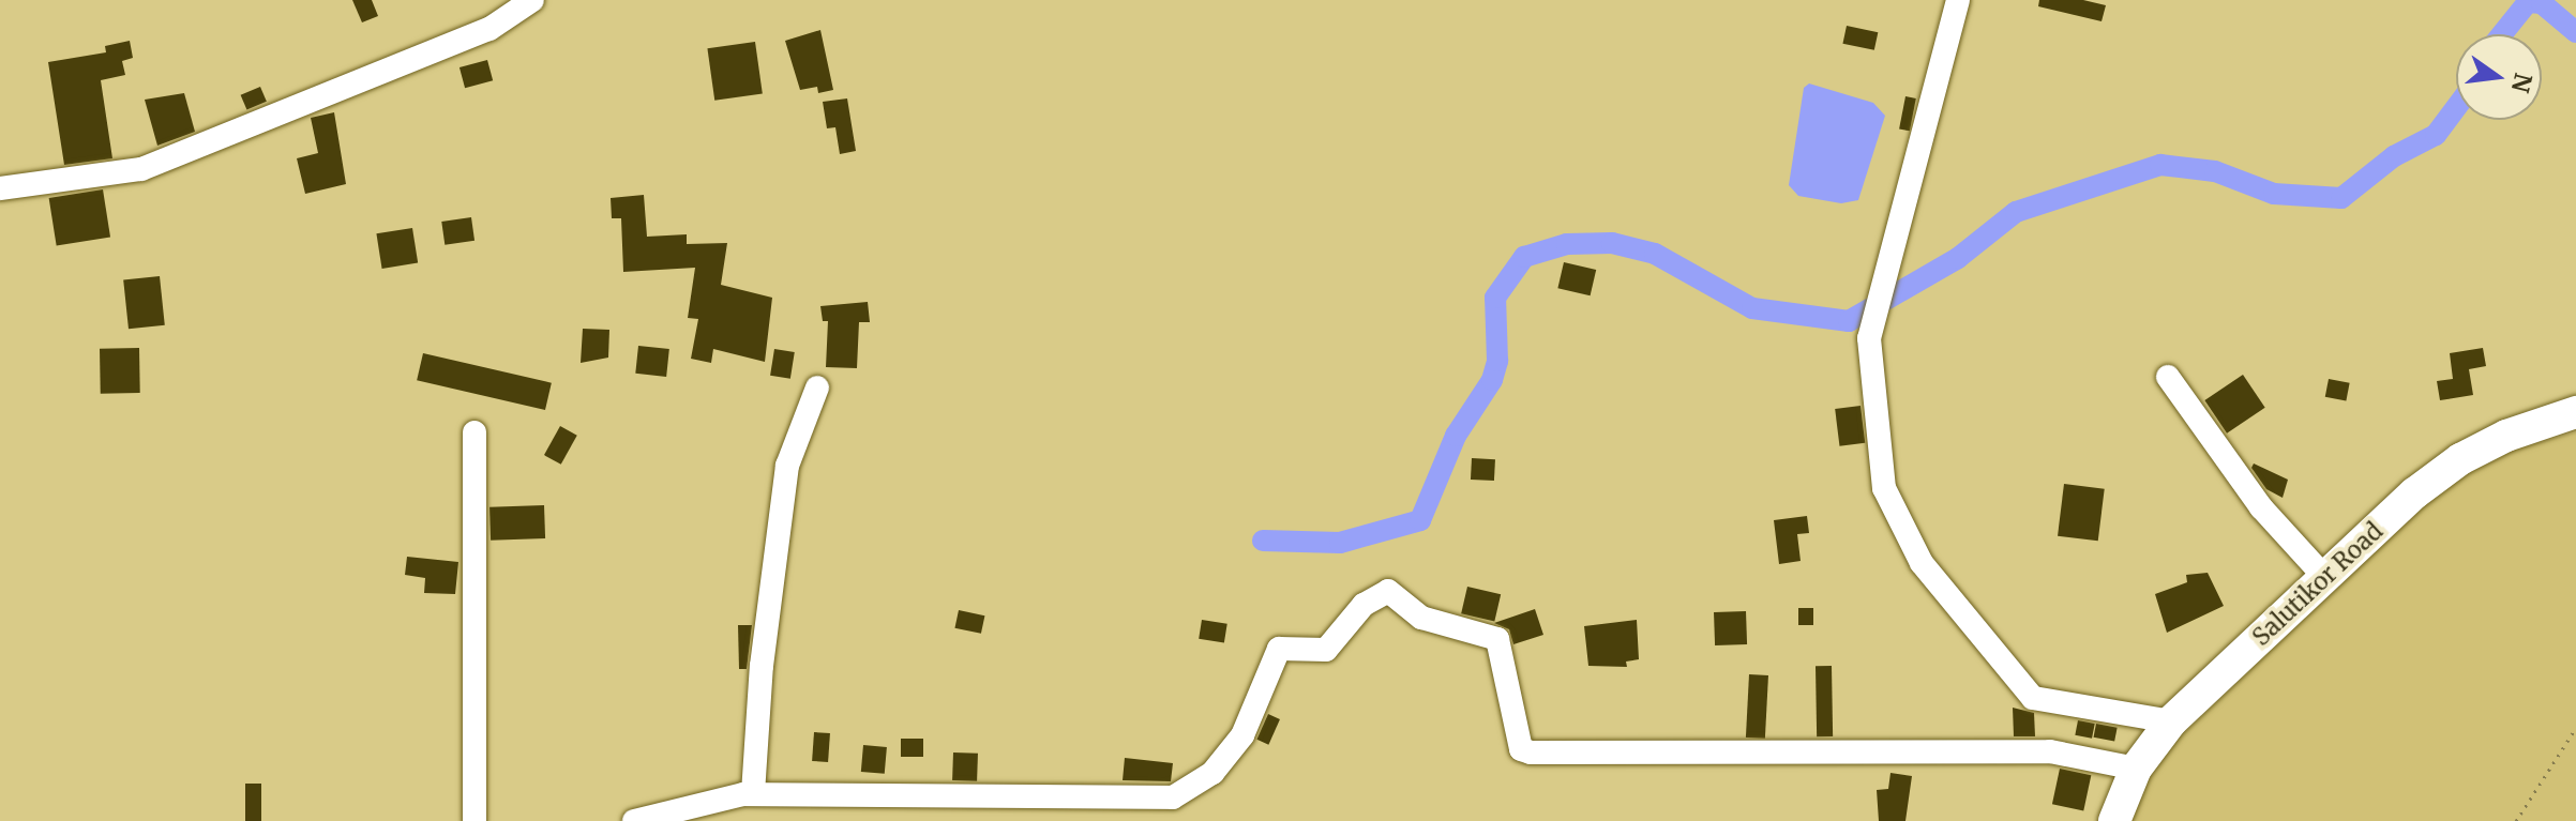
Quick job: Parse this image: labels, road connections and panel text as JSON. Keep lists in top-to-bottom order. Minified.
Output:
{"streets":{"main road":["Salutikor Road"]},"north":"right"}
